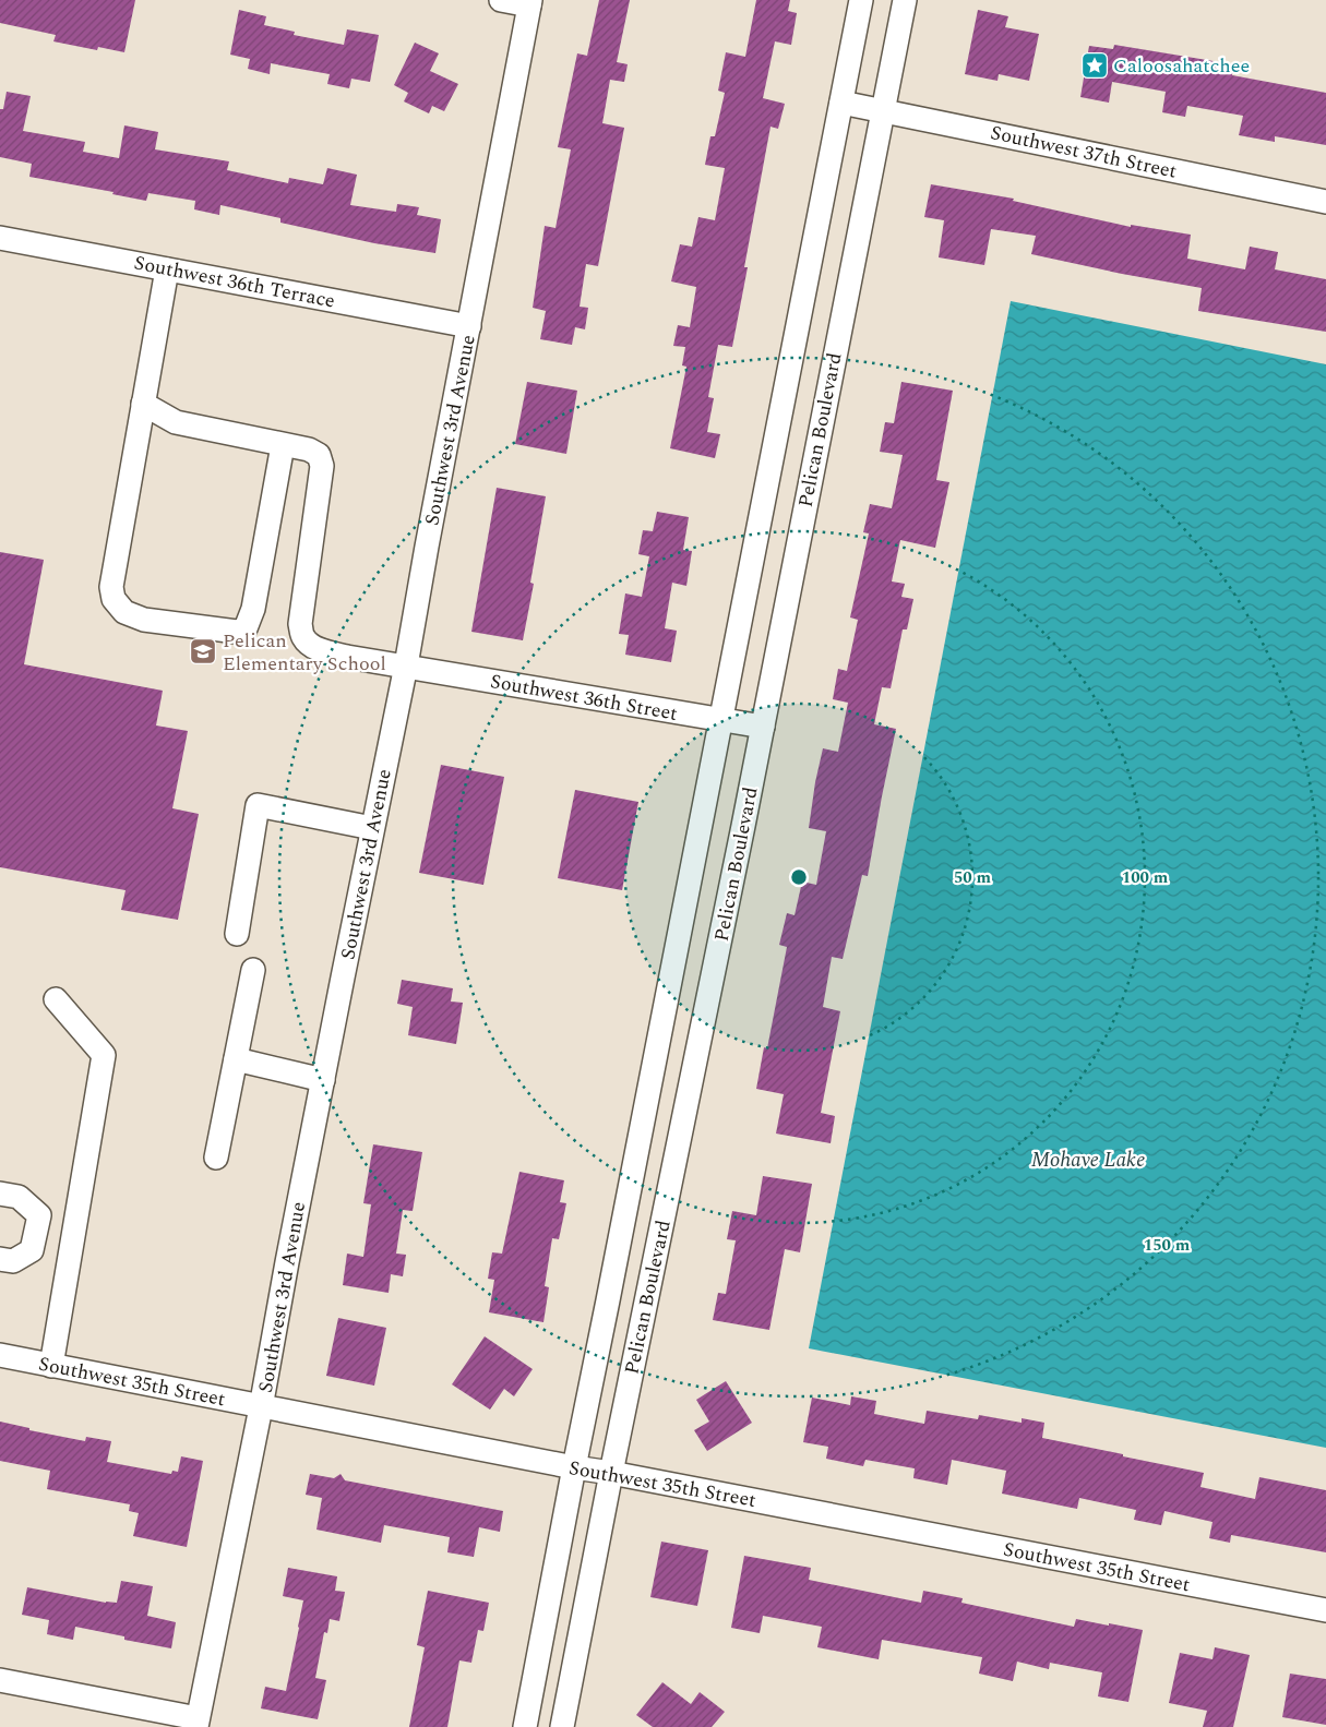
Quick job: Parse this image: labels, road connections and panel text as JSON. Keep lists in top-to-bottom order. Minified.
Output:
{"streets":{"street":["Southwest 37th Street","Southwest 36th Terrace","Southwest 3rd Avenue","Pelican Boulevard","Southwest 36th Street","Southwest 35th Street"]},"crossings":[["Southwest 37th Street","Pelican Boulevard"],["Southwest 36th Terrace","Southwest 3rd Avenue"],["Southwest 3rd Avenue","Southwest 36th Street"],["Southwest 3rd Avenue","Southwest 35th Street"],["Pelican Boulevard","Southwest 36th Street"],["Pelican Boulevard","Southwest 35th Street"]],"water":["Mohave Lake"],"places":{"place":["Caloosahatchee"],"school or university":["Pelican Elementary School"]},"rings":["50 m","100 m","150 m"]}
